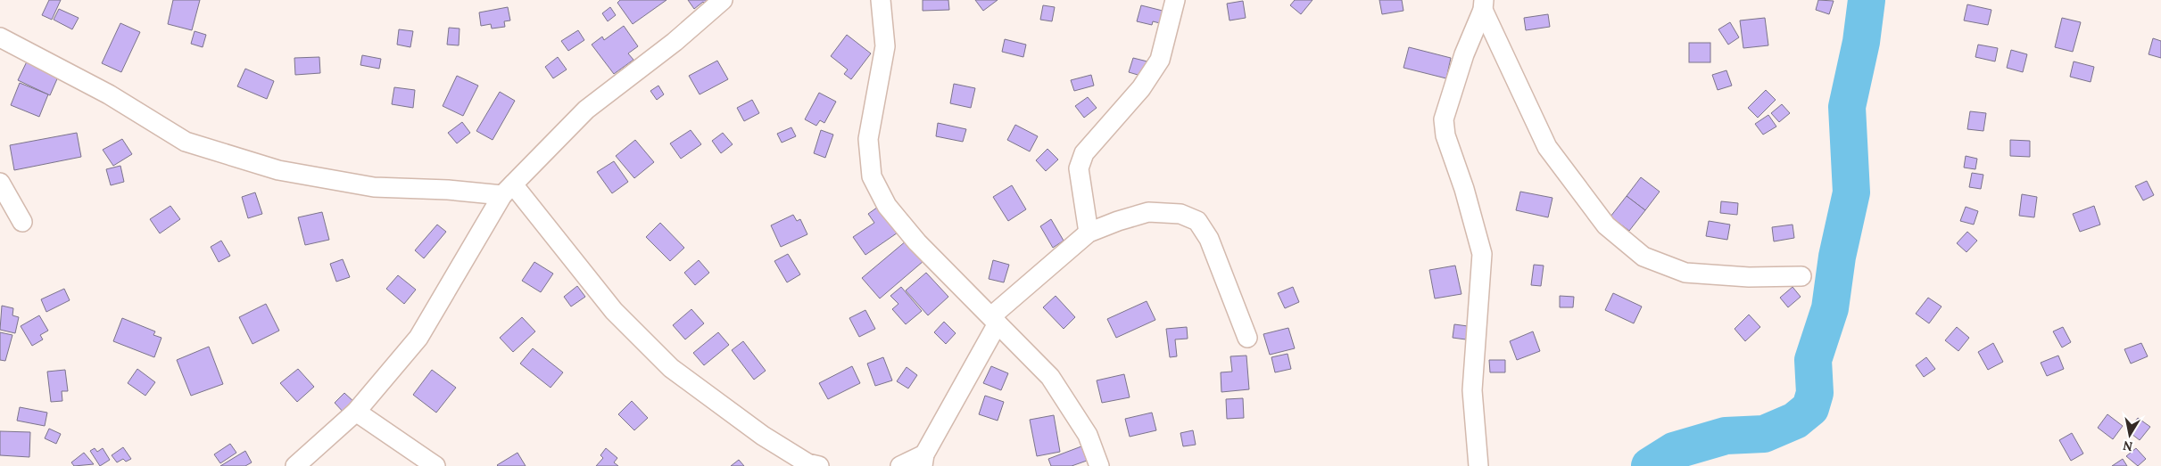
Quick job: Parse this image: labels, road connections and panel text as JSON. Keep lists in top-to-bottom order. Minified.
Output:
{"north":"bottom"}
